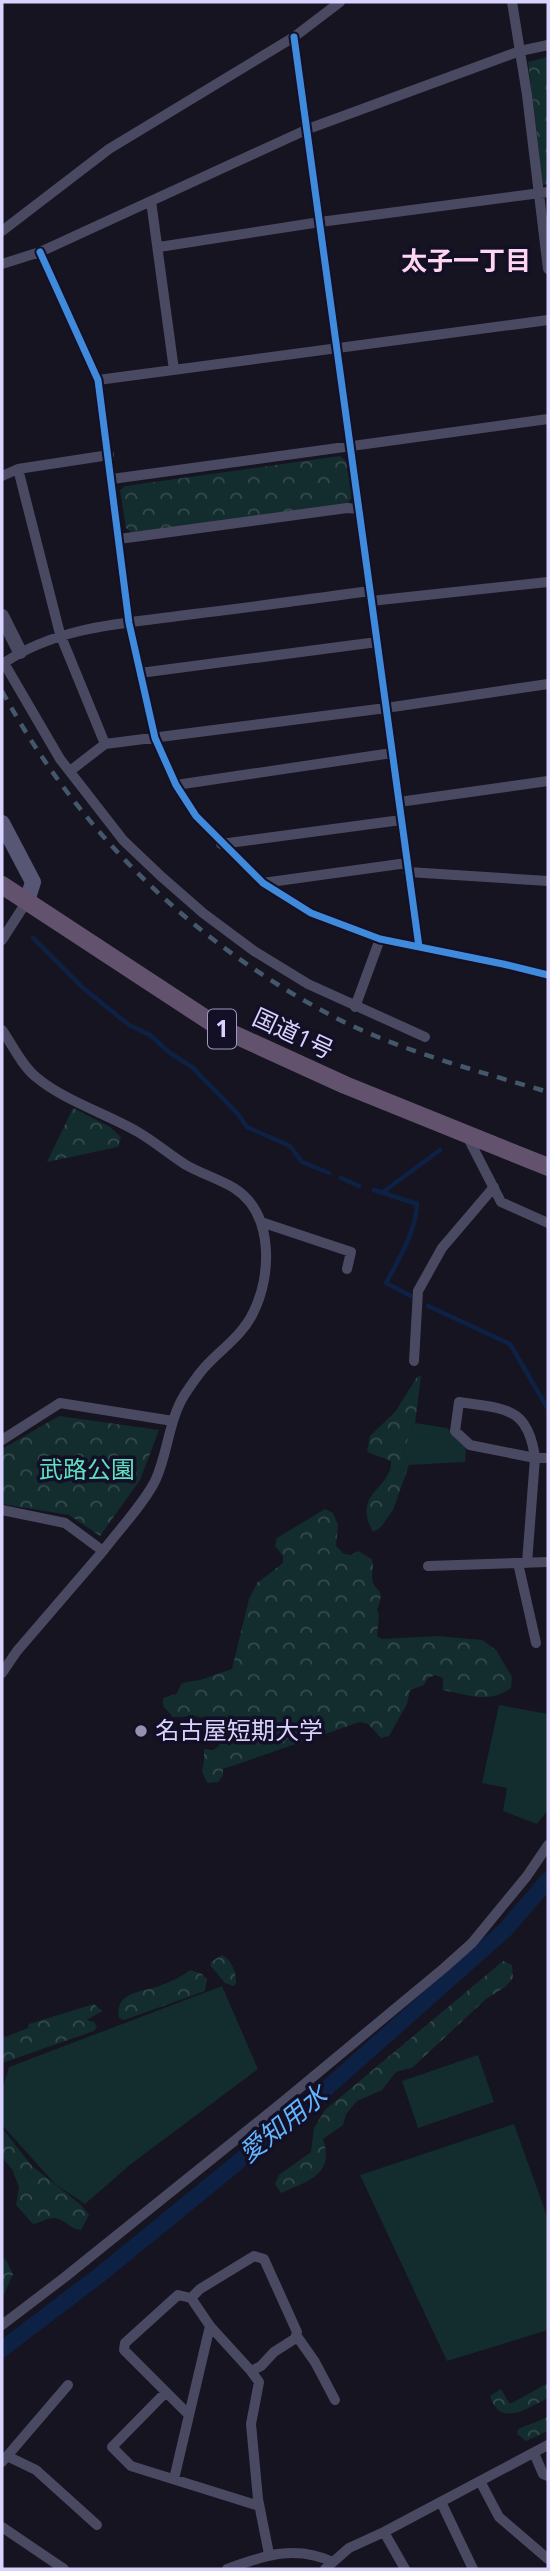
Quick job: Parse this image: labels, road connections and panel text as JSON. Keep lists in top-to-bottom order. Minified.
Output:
{"streets":{"highway":["1","国道1号"]},"districts":["太子一丁目"],"water":["愛知用水"],"parks":["武路公園"],"places":["名古屋短期大学"]}
